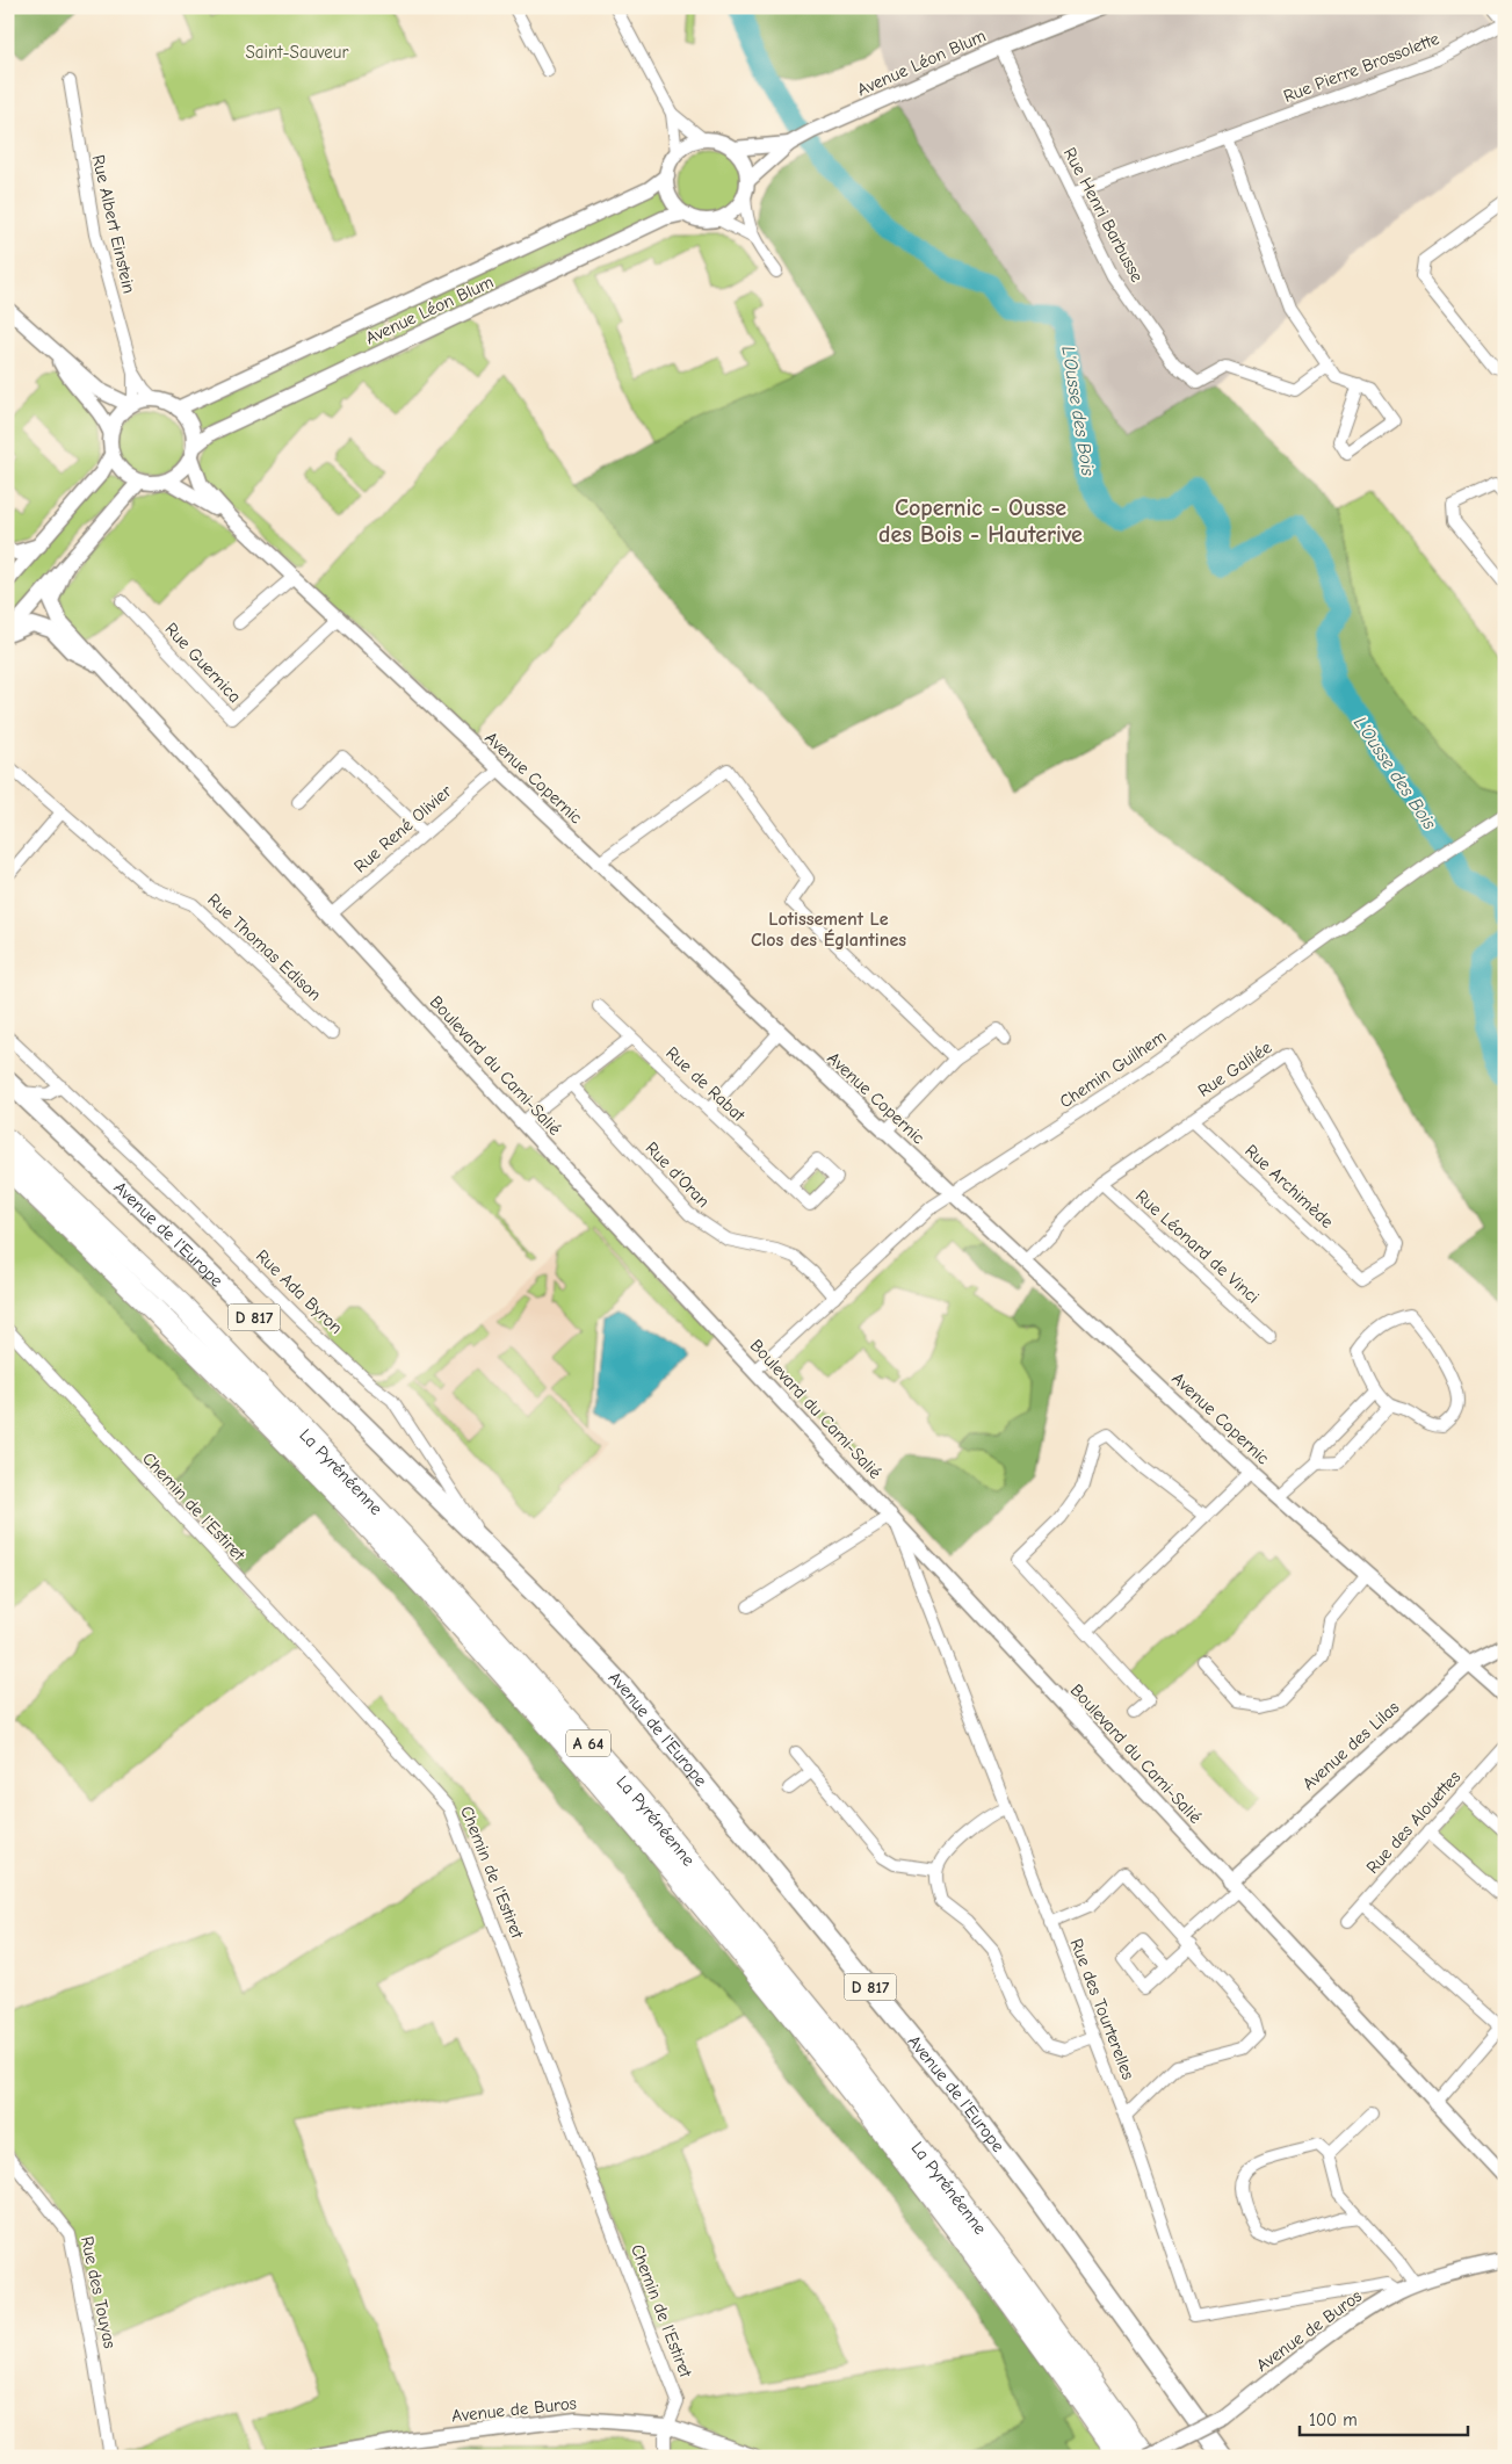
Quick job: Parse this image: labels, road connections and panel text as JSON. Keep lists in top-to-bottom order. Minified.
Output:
{"streets":{"highway":["La Pyrénéenne","A 64"],"main road":["Avenue de l'Europe","D 817"],"street":["Avenue Léon Blum","Rue Pierre Brossolette","Rue Henri Barbusse","Rue Albert Einstein","Rue Guernica","Avenue Copernic","Rue René Olivier","Rue Thomas Edison","Boulevard du Cami-Salié","Chemin Guilhem","Rue Galilée","Rue de Rabat","Rue d'Oran","Rue Archimède","Rue Léonard de Vinci","Rue Ada Byron","Chemin de l'Estiret","Avenue des Lilas","Rue des Alouettes","Rue des Tourterelles","Rue des Touyas","Avenue de Buros"]},"crossings":[["Avenue Léon Blum","Rue Henri Barbusse"],["Avenue Léon Blum","Rue Albert Einstein"],["Avenue Léon Blum","Avenue Copernic"],["Rue Pierre Brossolette","Rue Henri Barbusse"],["Rue Albert Einstein","Avenue Copernic"],["Rue Guernica","Avenue Copernic"],["Avenue Copernic","Rue René Olivier"],["Avenue Copernic","Chemin Guilhem"],["Avenue Copernic","Rue Galilée"],["Avenue Copernic","Avenue des Lilas"],["Rue René Olivier","Boulevard du Cami-Salié"],["Boulevard du Cami-Salié","Chemin Guilhem"],["Boulevard du Cami-Salié","Avenue des Lilas"],["Boulevard du Cami-Salié","Rue des Tourterelles"],["Chemin Guilhem","Rue d'Oran"],["Rue Galilée","Rue Archimède"],["Rue Galilée","Rue Léonard de Vinci"],["Avenue de l'Europe","Rue Ada Byron"],["La Pyrénéenne","Avenue de Buros"],["Chemin de l'Estiret","Avenue de Buros"],["Rue des Tourterelles","Avenue de Buros"]],"districts":["Copernic - Ousse des Bois - Hauterive","Lotissement Le Clos des Églantines"],"water":["L'Ousse des Bois"],"parks":["Saint-Sauveur"],"scale_bar":"100 m"}
